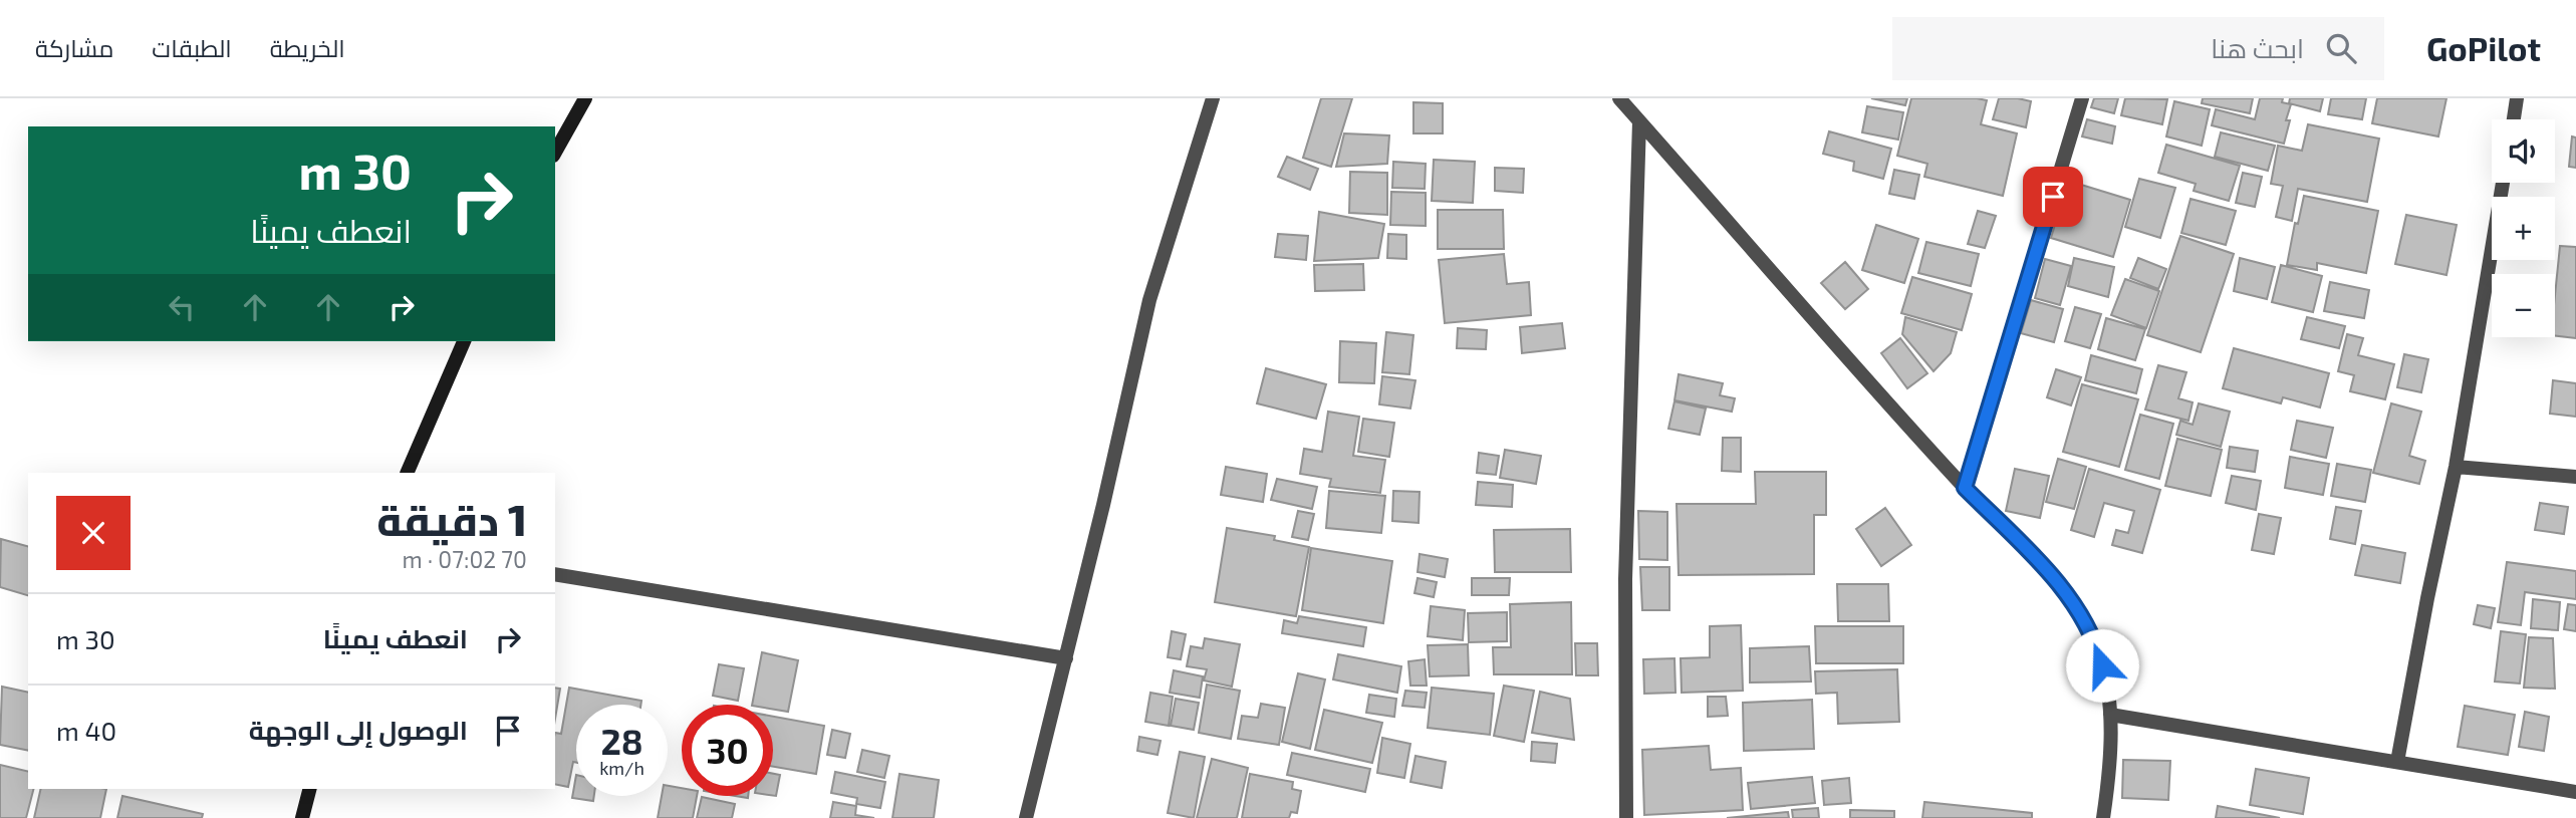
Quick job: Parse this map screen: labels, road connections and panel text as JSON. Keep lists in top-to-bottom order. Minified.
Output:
{"page":{"header":"GoPilot","search":"ابحث هنا","nav":["الخريطة","الطبقات","مشاركة"],"map_buttons":["+","−"],"turn":["30 m","انعطف يمينًا"],"heading":["1 دقيقة","70 m · 07:02"],"list":[{"name":"انعطف يمينًا","value":"30 m"},{"name":"الوصول إلى الوجهة","value":"40 m"}],"speed":"28 km/h","limit":"30"}}
